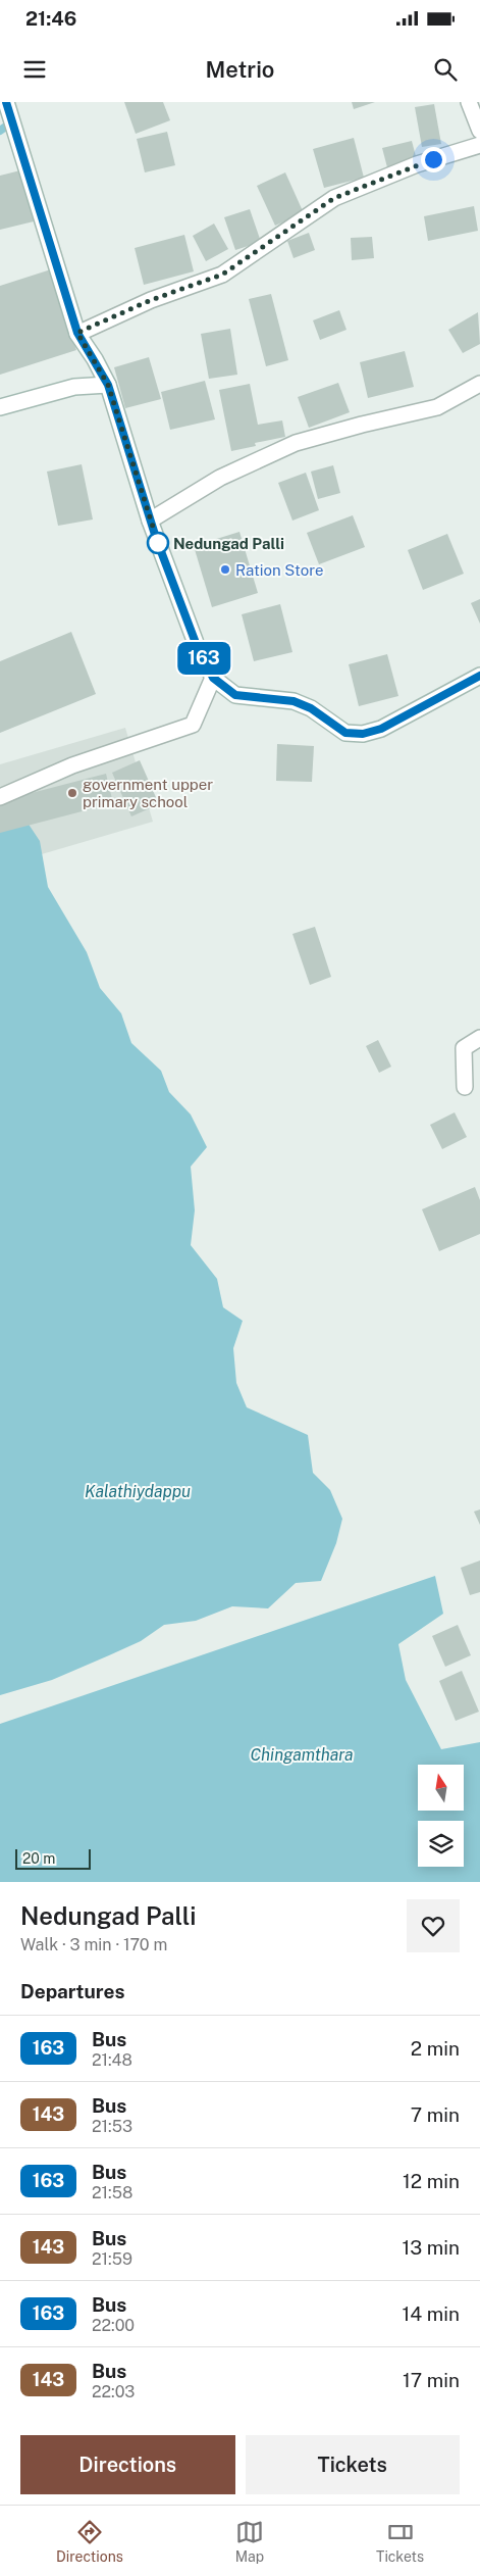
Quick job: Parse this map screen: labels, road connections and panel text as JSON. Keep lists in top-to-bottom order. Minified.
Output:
{"water":["Kalathiydappu","Chingamthara"],"places":["Nedungad Palli","Ration Store","government upper primary school"],"lines":["bus line 163"],"scale_bar":"20 m","north":"top","page":{"status":"21:46","header":"Metrio","on_map":"163","scale":"20 m","heading":[["Nedungad Palli","Walk · 3 min · 170 m"],"Departures"],"list":[{"mark":"163","name":"Bus","note":"21:48","value":"2 min"},{"mark":"143","name":"Bus","note":"21:53","value":"7 min"},{"mark":"163","name":"Bus","note":"21:58","value":"12 min"},{"mark":"143","name":"Bus","note":"21:59","value":"13 min"},{"mark":"163","name":"Bus","note":"22:00","value":"14 min"},{"mark":"143","name":"Bus","note":"22:03","value":"17 min"}],"buttons":["Directions","Tickets"],"tabs":["Directions","Map","Tickets"]}}
